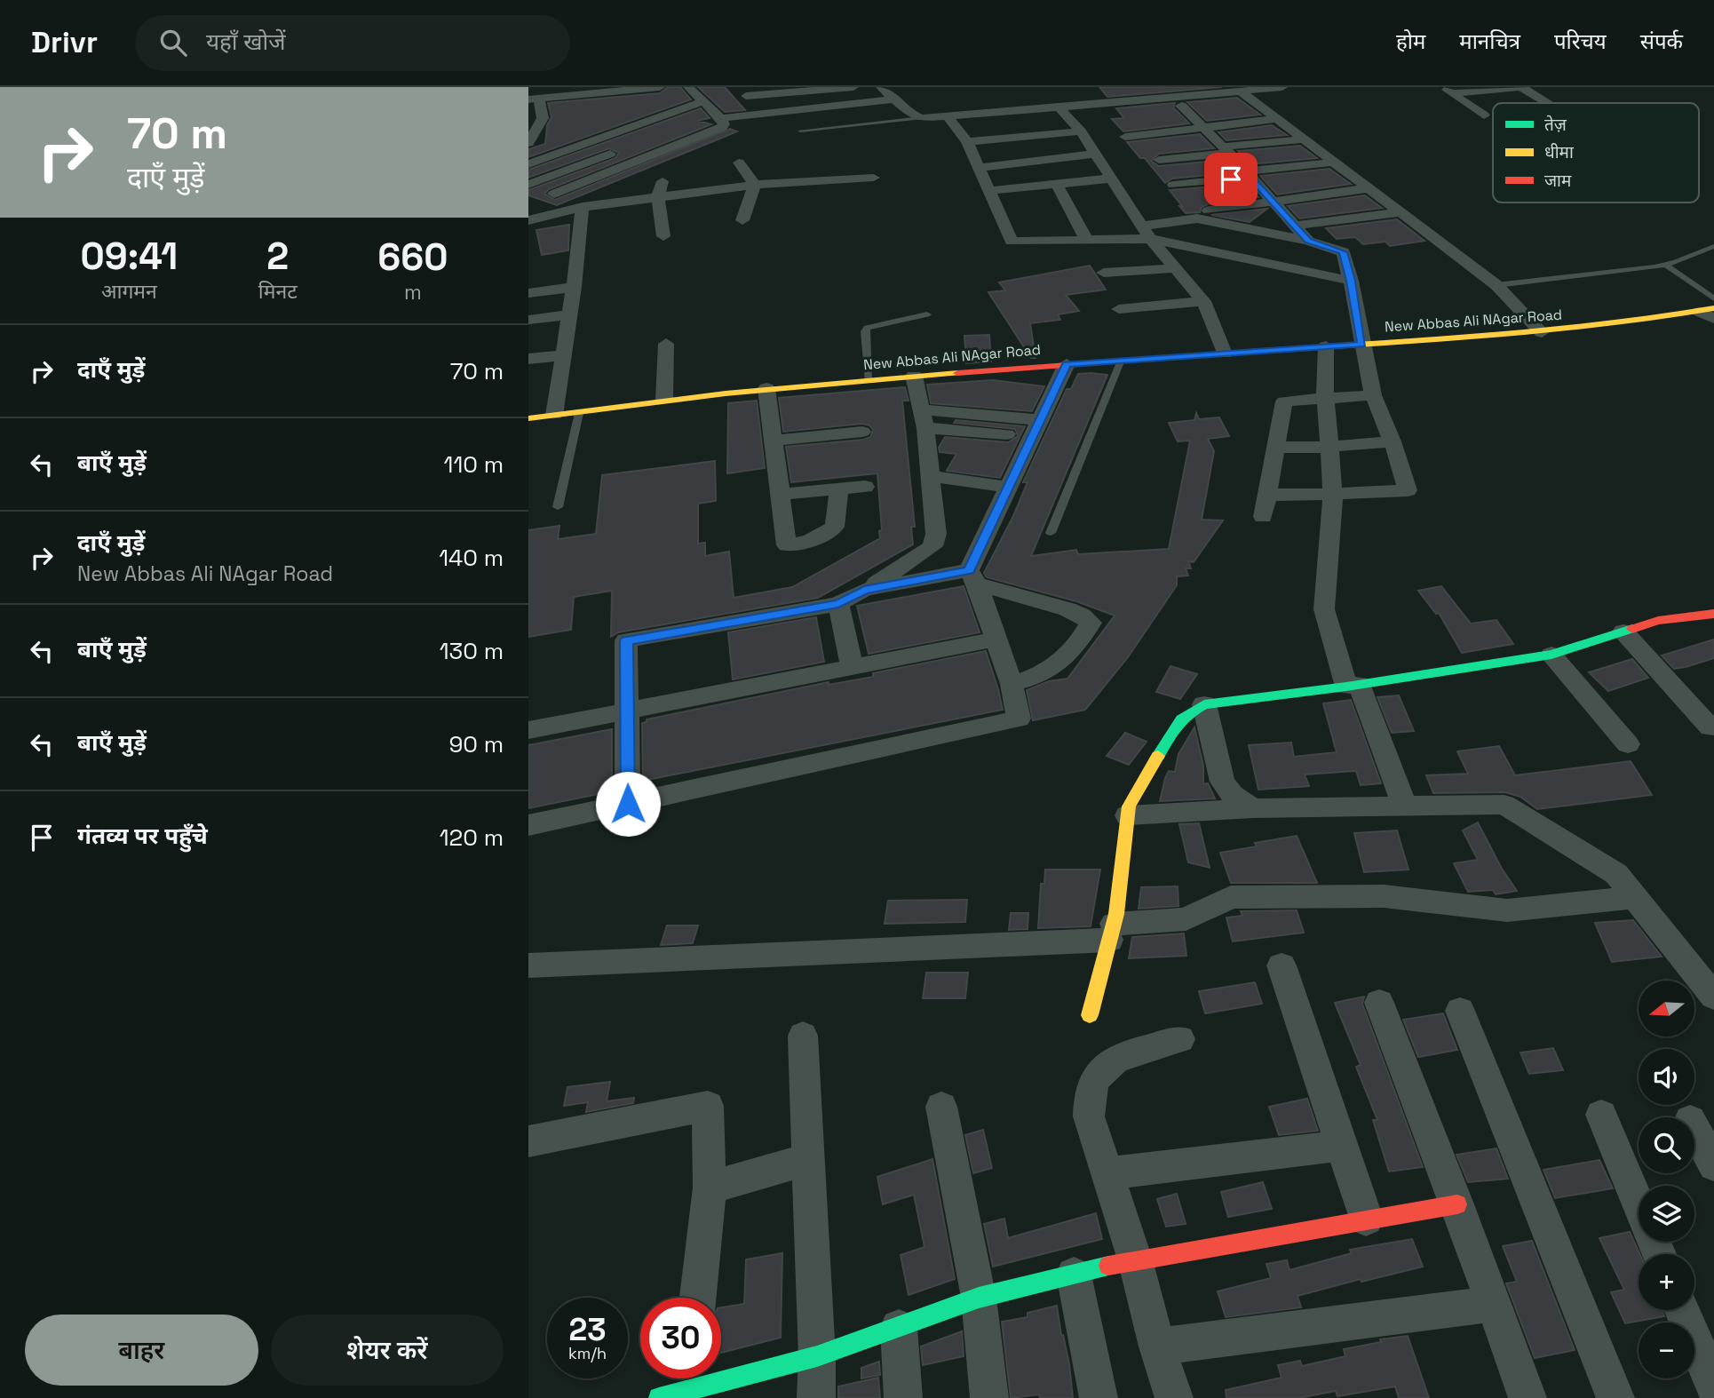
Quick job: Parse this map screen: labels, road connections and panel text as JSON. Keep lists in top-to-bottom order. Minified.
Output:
{"streets":{"street":["New Abbas Ali NAgar Road"]},"legend":["तेज़","धीमा","जाम"],"north":"left","page":{"header":"Drivr","search":"यहाँ खोजें","nav":["होम","मानचित्र","परिचय","संपर्क"],"turn":["70 m","दाएँ मुड़ें"],"eta":["09:41","आगमन","2","मिनट","660","m"],"list":[{"name":"दाएँ मुड़ें","value":"70 m"},{"name":"बाएँ मुड़ें","value":"110 m"},{"name":"दाएँ मुड़ें","note":"New Abbas Ali NAgar Road","value":"140 m"},{"name":"बाएँ मुड़ें","value":"130 m"},{"name":"बाएँ मुड़ें","value":"90 m"},{"name":"गंतव्य पर पहुँचे","value":"120 m"}],"map_buttons":["+","−"],"speed":"23 km/h","limit":"30","buttons":["बाहर","शेयर करें"]}}
